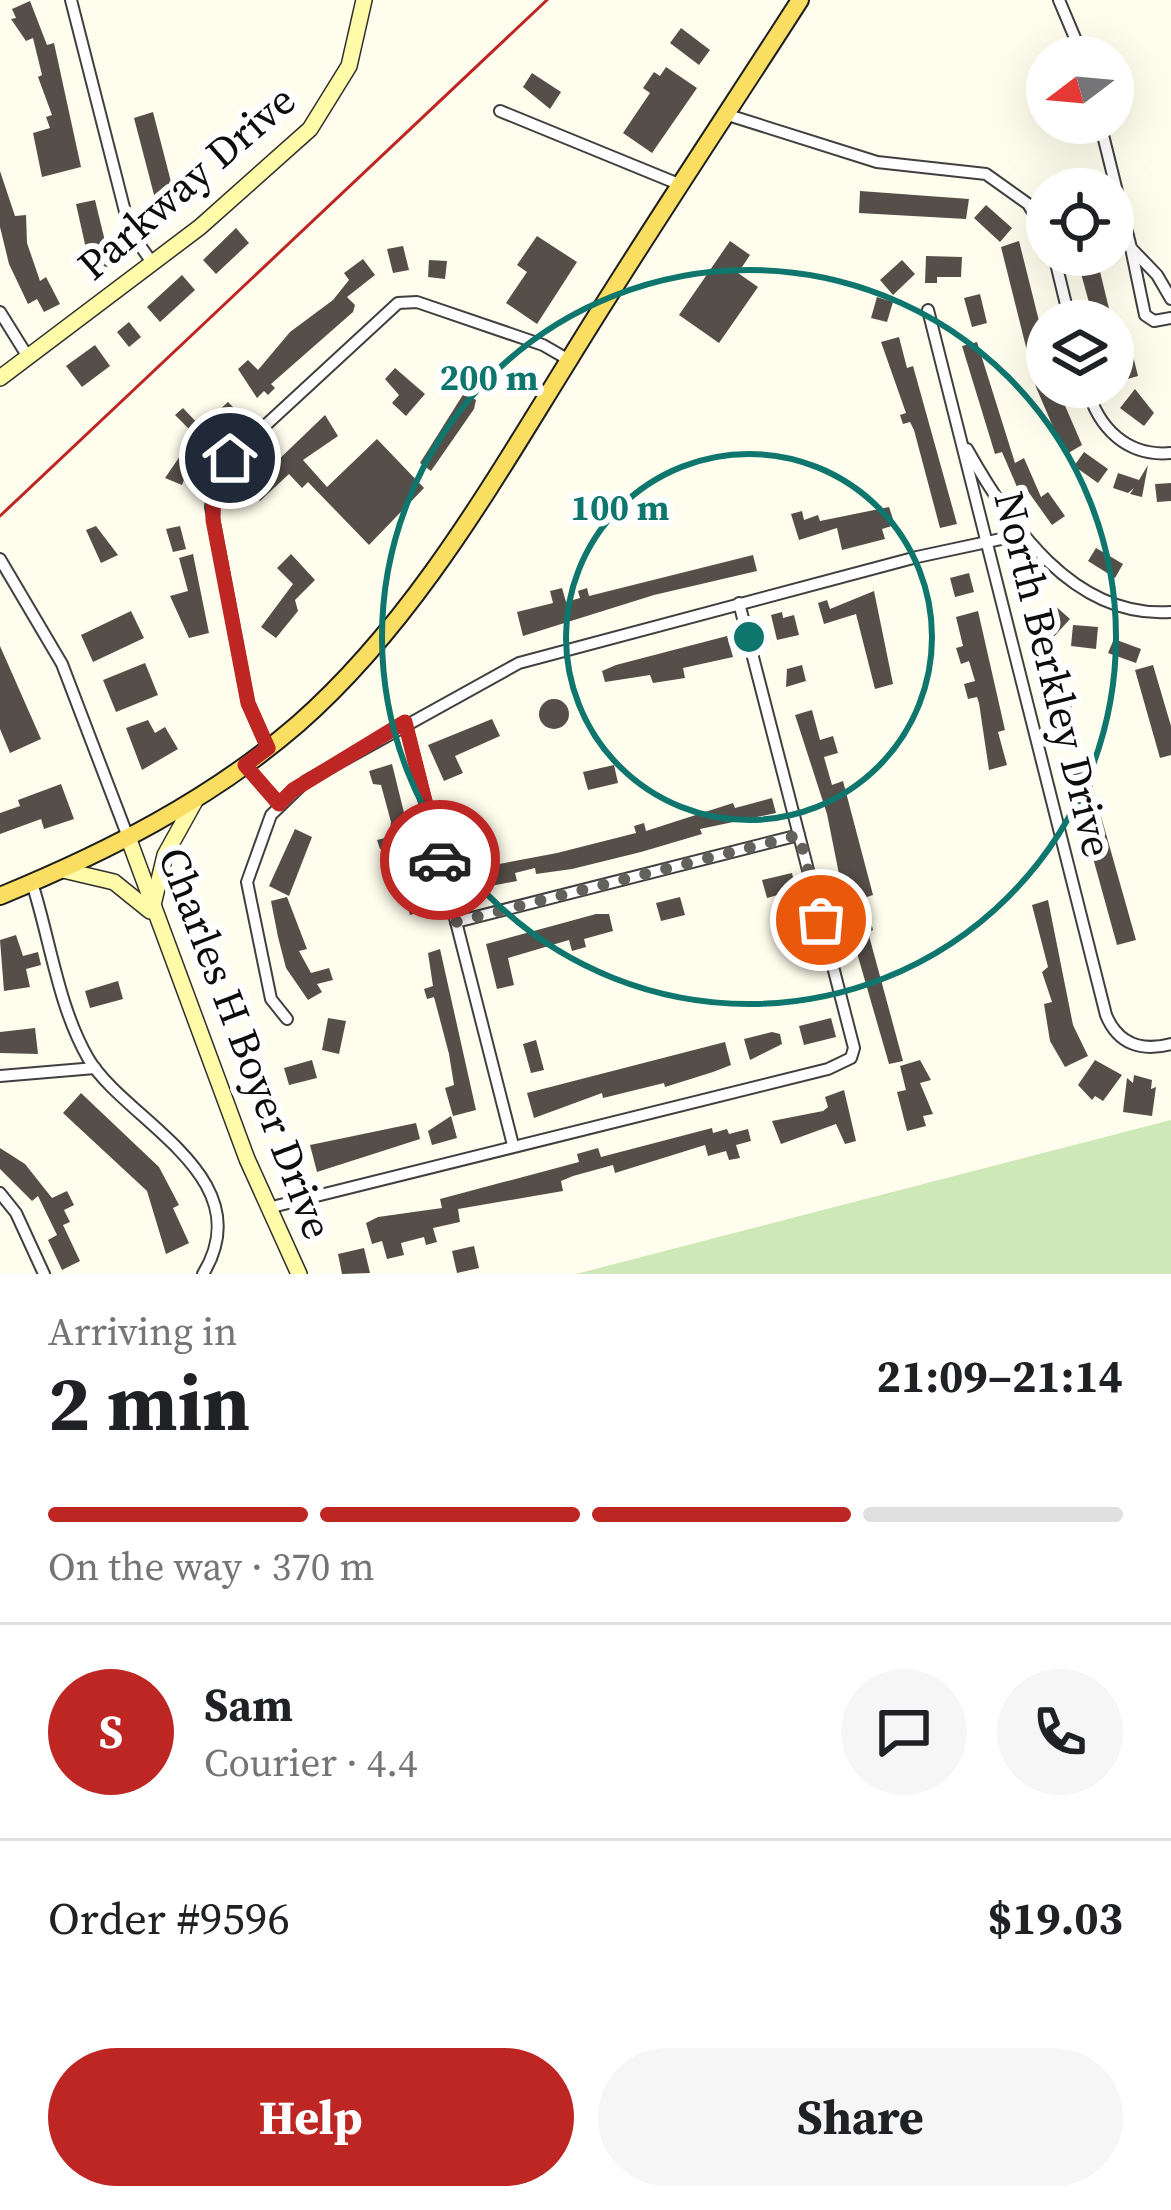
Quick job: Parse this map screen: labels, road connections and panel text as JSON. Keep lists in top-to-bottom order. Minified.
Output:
{"streets":{"street":["Parkway Drive","North Berkley Drive","Charles H Boyer Drive"]},"north":"left","page":{"heading":["2 min","Arriving in","21:09–21:14"],"panel":["Sam","Courier · 4.4","Order #9596","$19.03"],"bar":"On the way · 370 m","round":"S","buttons":["Help","Share"]},"rings":["200 m","100 m"]}
